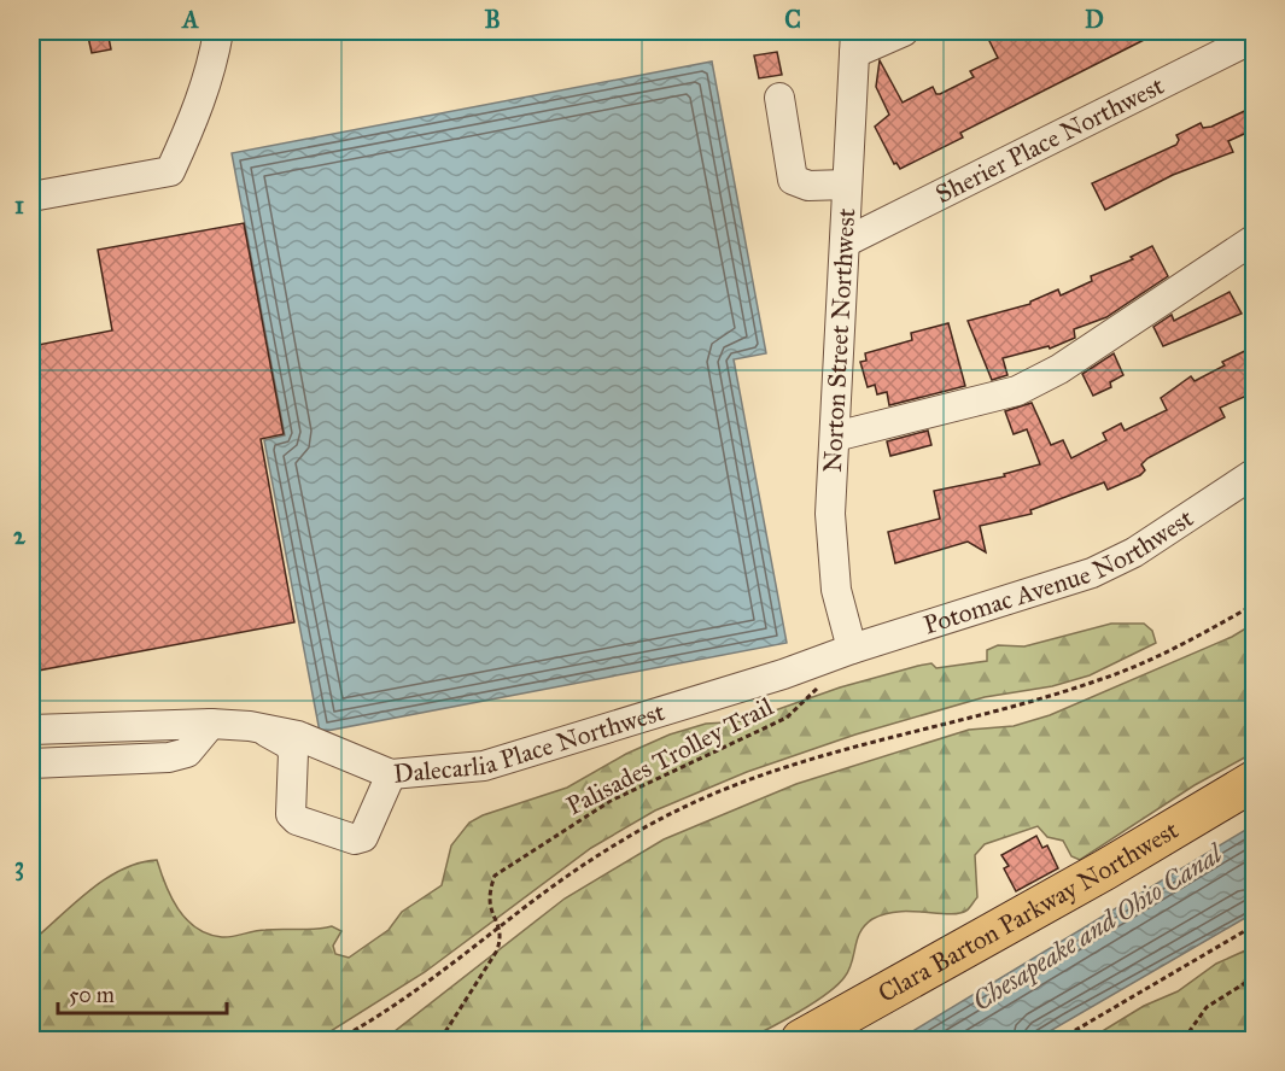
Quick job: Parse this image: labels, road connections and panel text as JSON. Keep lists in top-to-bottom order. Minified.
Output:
{"streets":{"highway":["Clara Barton Parkway Northwest"],"street":["Sherier Place Northwest","Norton Street Northwest","Potomac Avenue Northwest","Dalecarlia Place Northwest"],"path":["Palisades Trolley Trail"]},"crossings":[["Sherier Place Northwest","Norton Street Northwest"],["Norton Street Northwest","Potomac Avenue Northwest"],["Norton Street Northwest","Dalecarlia Place Northwest"],["Potomac Avenue Northwest","Dalecarlia Place Northwest"]],"water":["Chesapeake and Ohio Canal"],"scale_bar":"50 m","grid":{"columns":["A","B","C","D"],"rows":["1","2","3"]}}
